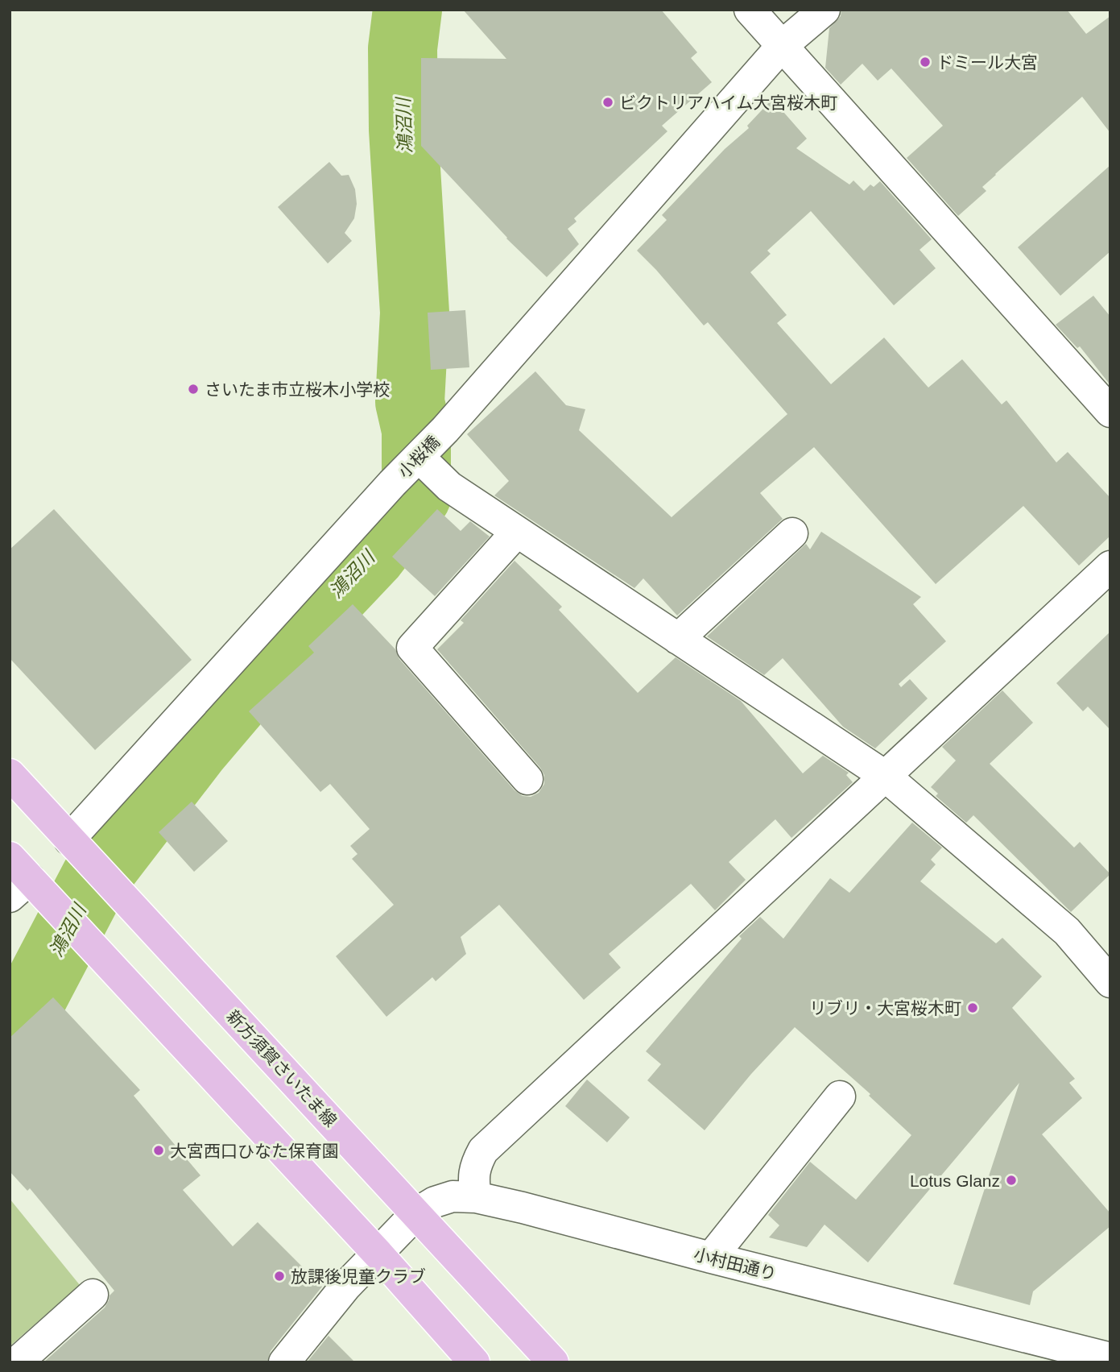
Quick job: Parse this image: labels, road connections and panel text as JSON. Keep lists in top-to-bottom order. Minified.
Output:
{"streets":{"main road":["新方須賀さいたま線"],"street":["小桜橋","小村田通り"]},"crossings":[["小桜橋","新方須賀さいたま線"],["新方須賀さいたま線","小村田通り"]],"water":["鴻沼川"],"places":["ドミール大宮","ビクトリアハイム大宮桜木町","さいたま市立桜木小学校","リブリ・大宮桜木町","大宮西口ひなた保育園","Lotus Glanz","放課後児童クラブ"]}
